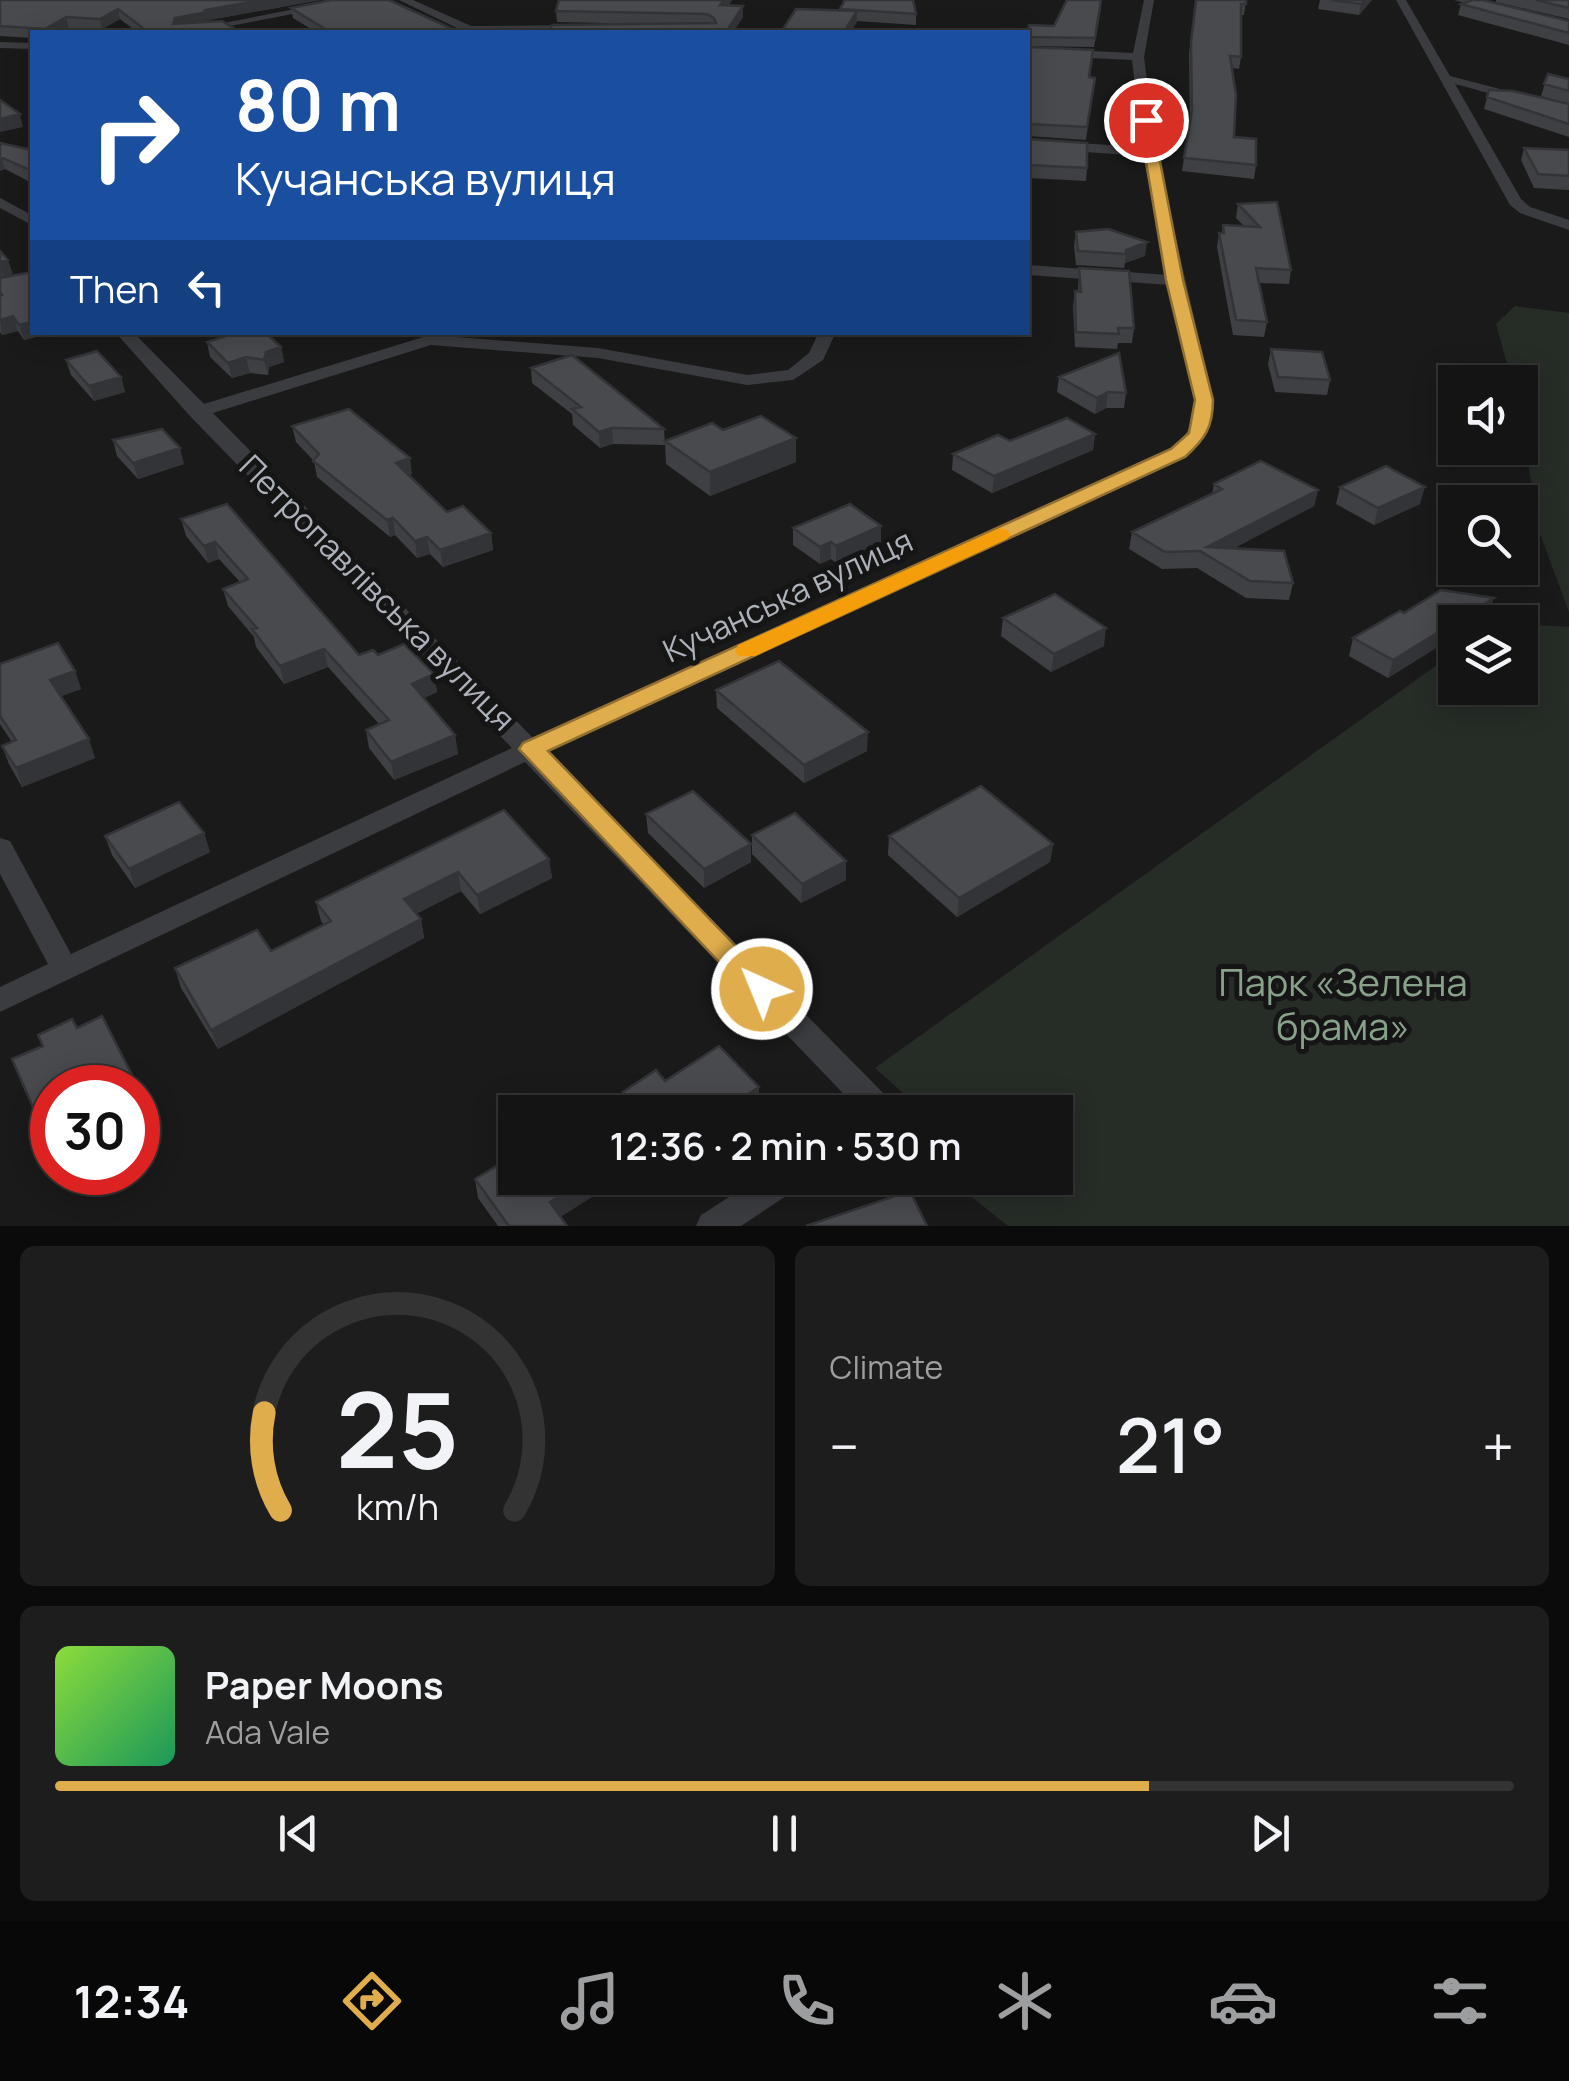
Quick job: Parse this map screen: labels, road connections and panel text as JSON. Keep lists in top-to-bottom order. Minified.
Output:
{"streets":{"street":["Петропавлівська вулиця","Кучанська вулиця"]},"crossings":[["Петропавлівська вулиця","Кучанська вулиця"]],"parks":["Парк «Зелена брама»"],"page":{"turn":["80 m","Кучанська вулиця"],"then":"Then","limit":"30","trip":"12:36 · 2 min · 530 m","tile":"Climate","heat":["−","21°","+"],"song":["Paper Moons","Ada Vale"],"tabs":"12:34","gauge":["25","km/h"]}}
